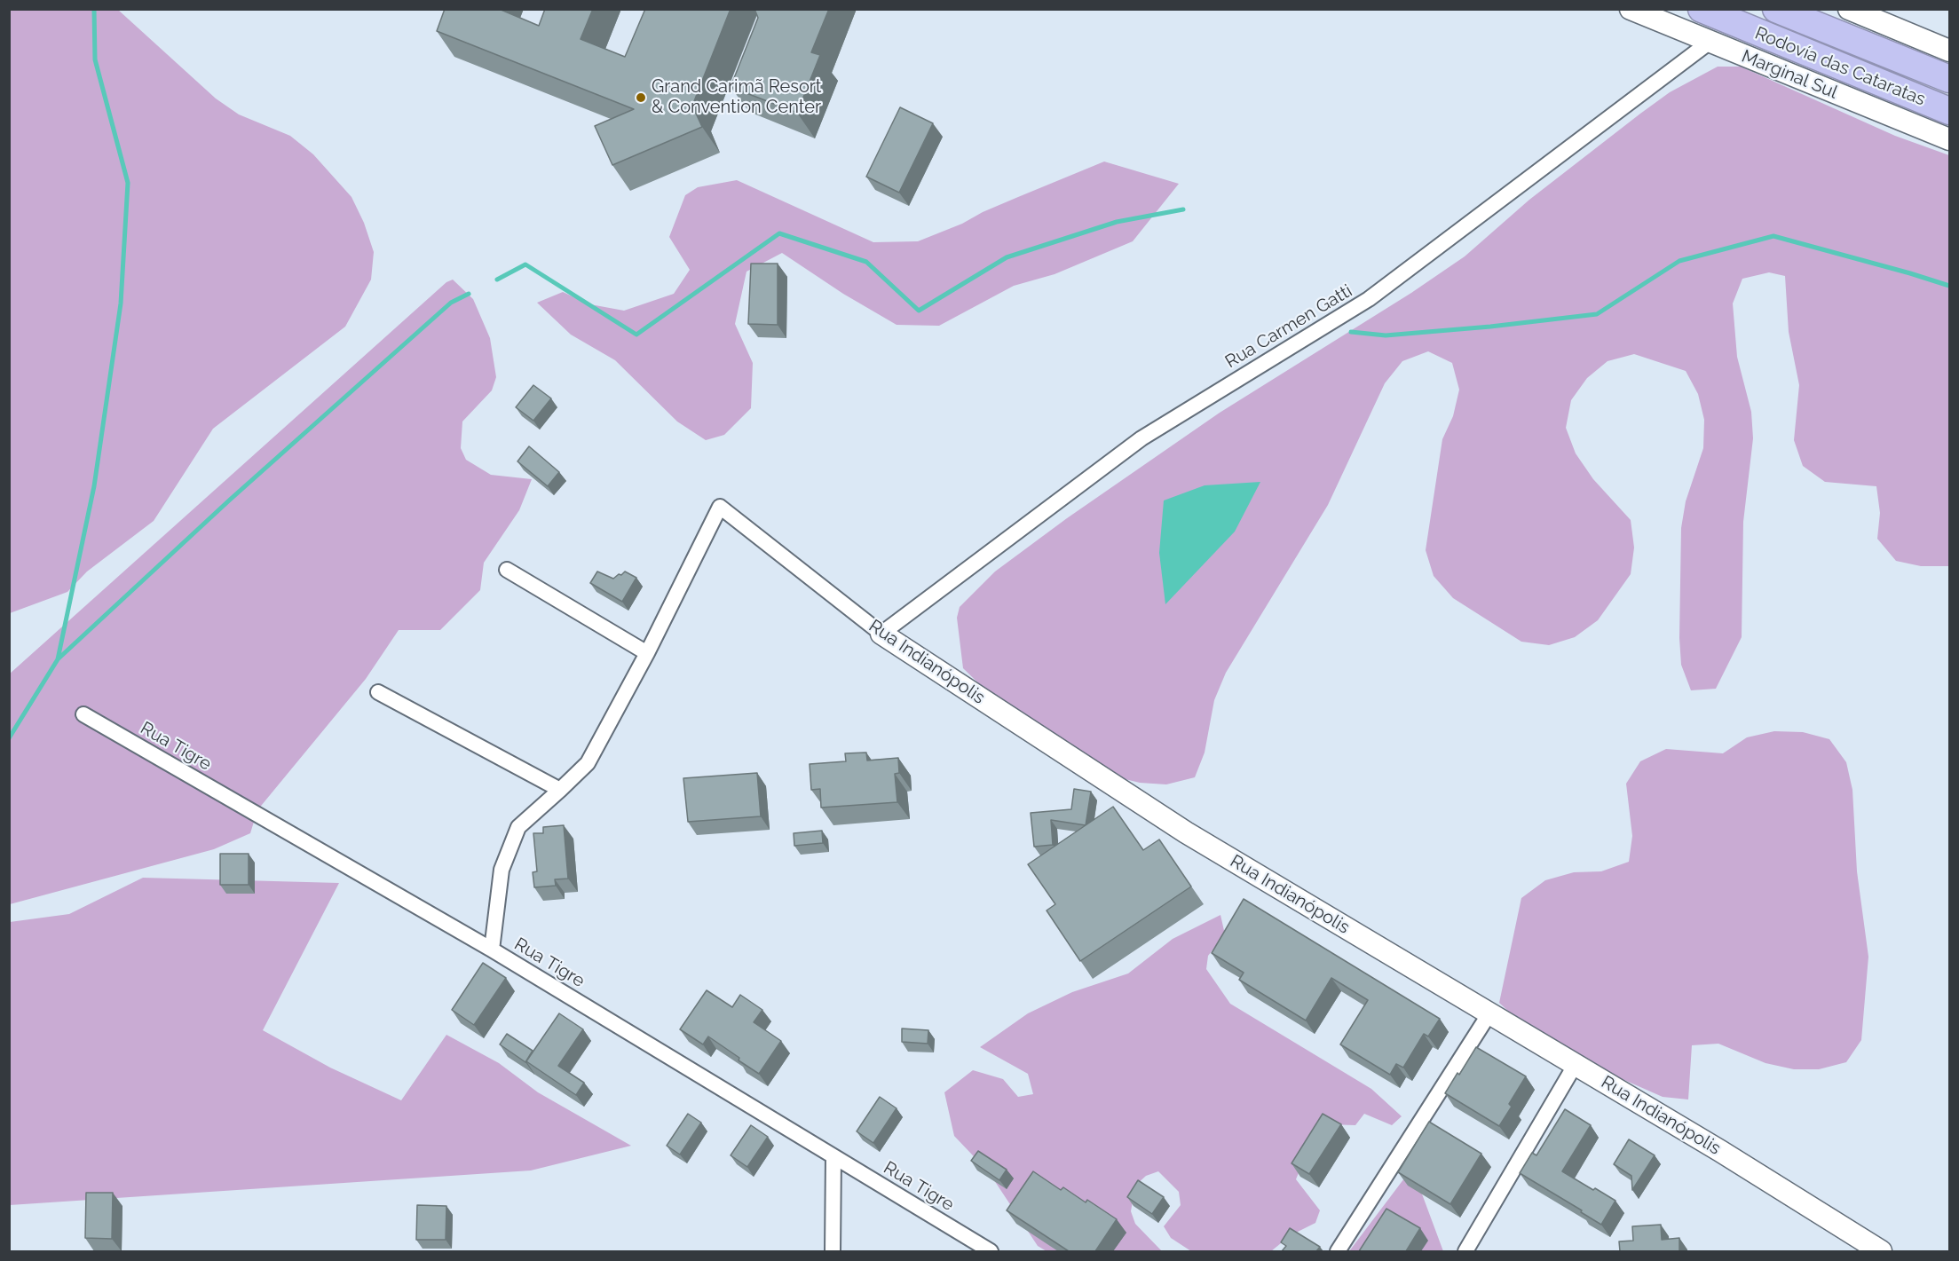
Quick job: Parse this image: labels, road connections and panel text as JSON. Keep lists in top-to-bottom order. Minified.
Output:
{"streets":{"highway":["Rodovía das Cataratas"],"street":["Marginal Sul","Rua Carmen Gatti","Rua Indianópolis","Rua Tigre"]},"crossings":[["Rodovía das Cataratas","Marginal Sul"],["Marginal Sul","Rua Carmen Gatti"],["Rua Carmen Gatti","Rua Indianópolis"]],"places":["Grand Carimã Resort & Convention Center"]}
